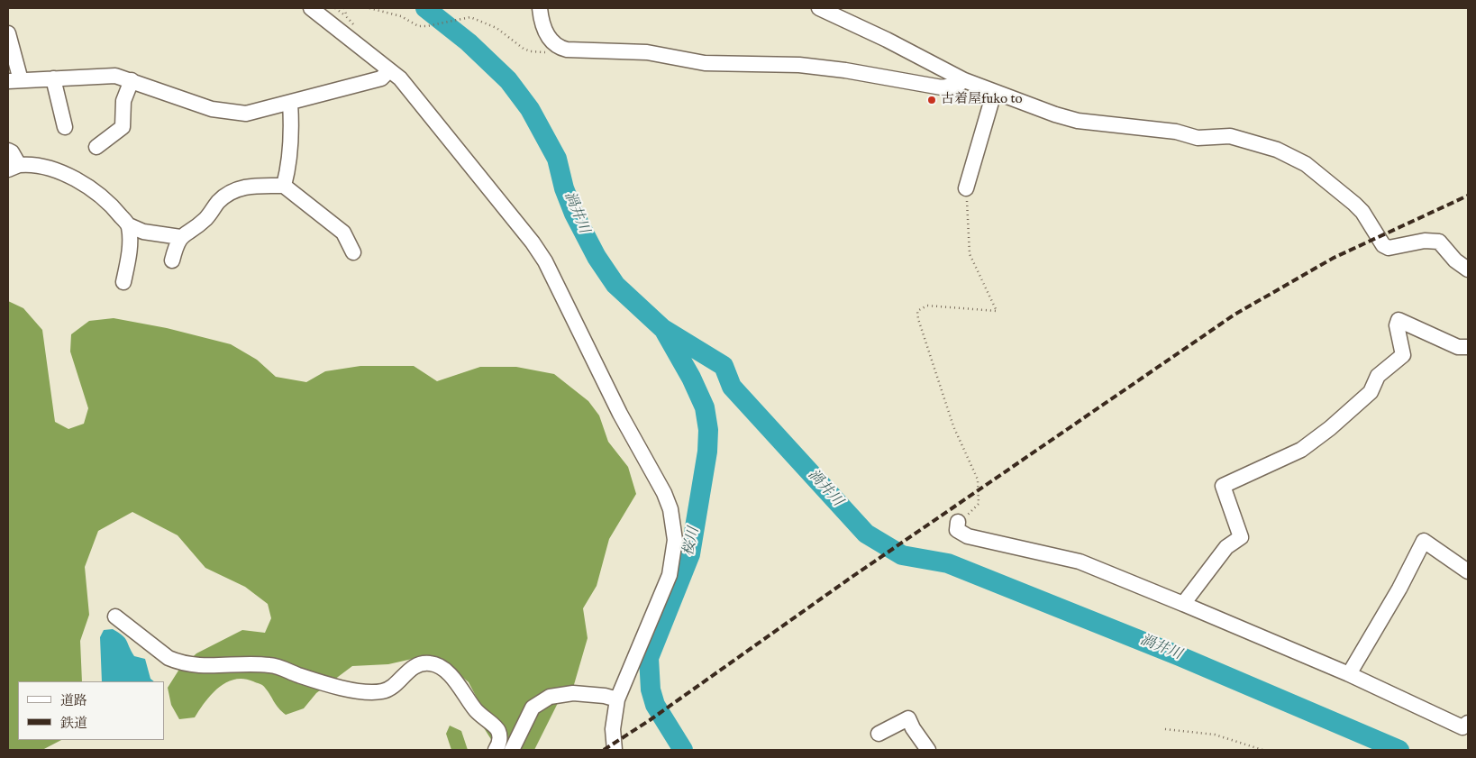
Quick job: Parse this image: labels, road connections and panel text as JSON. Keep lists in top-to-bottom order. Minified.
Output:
{"water":["渦井川","桜川"],"places":["古着屋fuko to"],"legend":["道路","鉄道"]}
